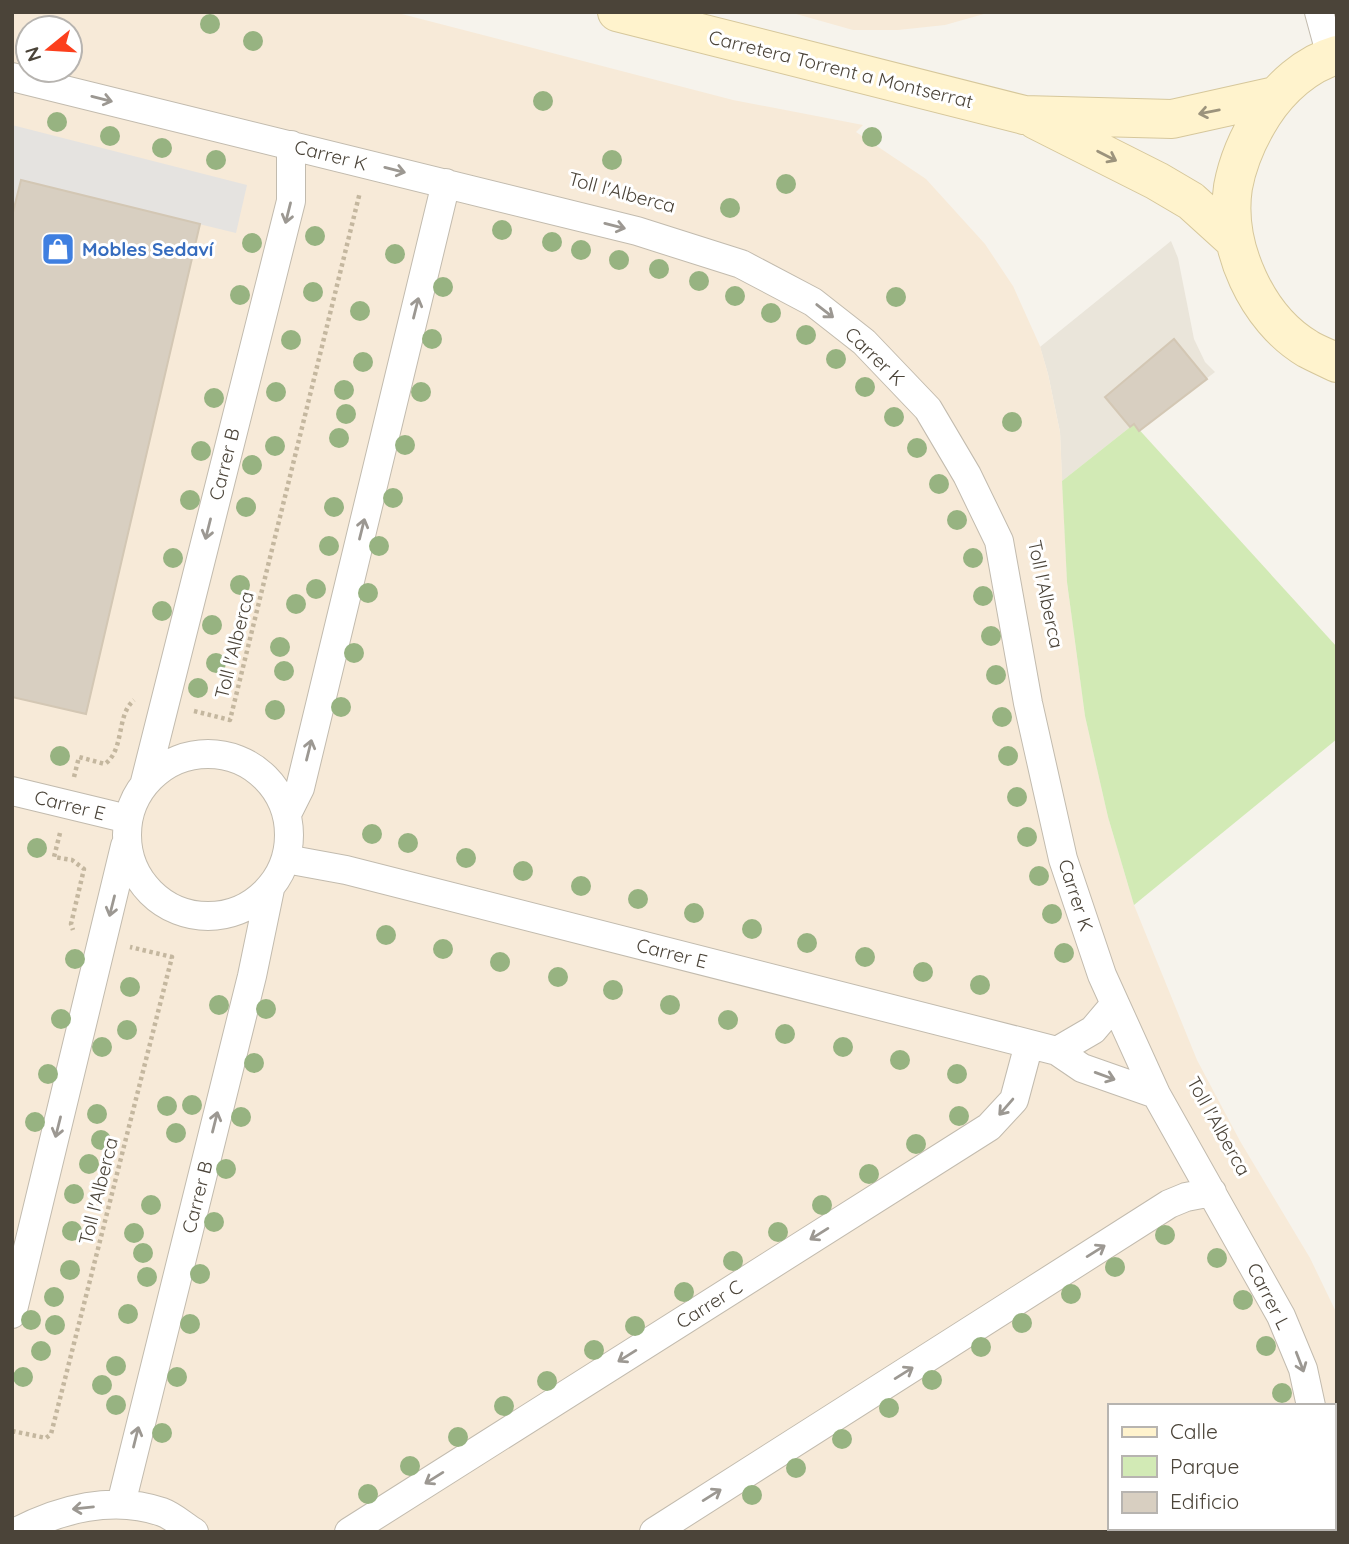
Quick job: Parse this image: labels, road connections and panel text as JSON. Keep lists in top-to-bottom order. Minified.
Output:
{"streets":{"main road":["Carretera Torrent a Montserrat"],"street":["Carrer K","Carrer B","Carrer E","Carrer L","Carrer C"],"path":["Toll l'Alberca"]},"crossings":[["Carrer K","Toll l'Alberca"],["Carrer K","Carrer B"],["Carrer K","Carrer E"],["Carrer K","Carrer L"],["Toll l'Alberca","Carrer B"],["Toll l'Alberca","Carrer E"],["Carrer B","Carrer E"],["Carrer E","Carrer C"]],"one_way":["Carrer K","Carrer L"],"places":{"shop":["Mobles Sedaví"]},"legend":["Calle","Parque","Edificio"],"north":"left"}
